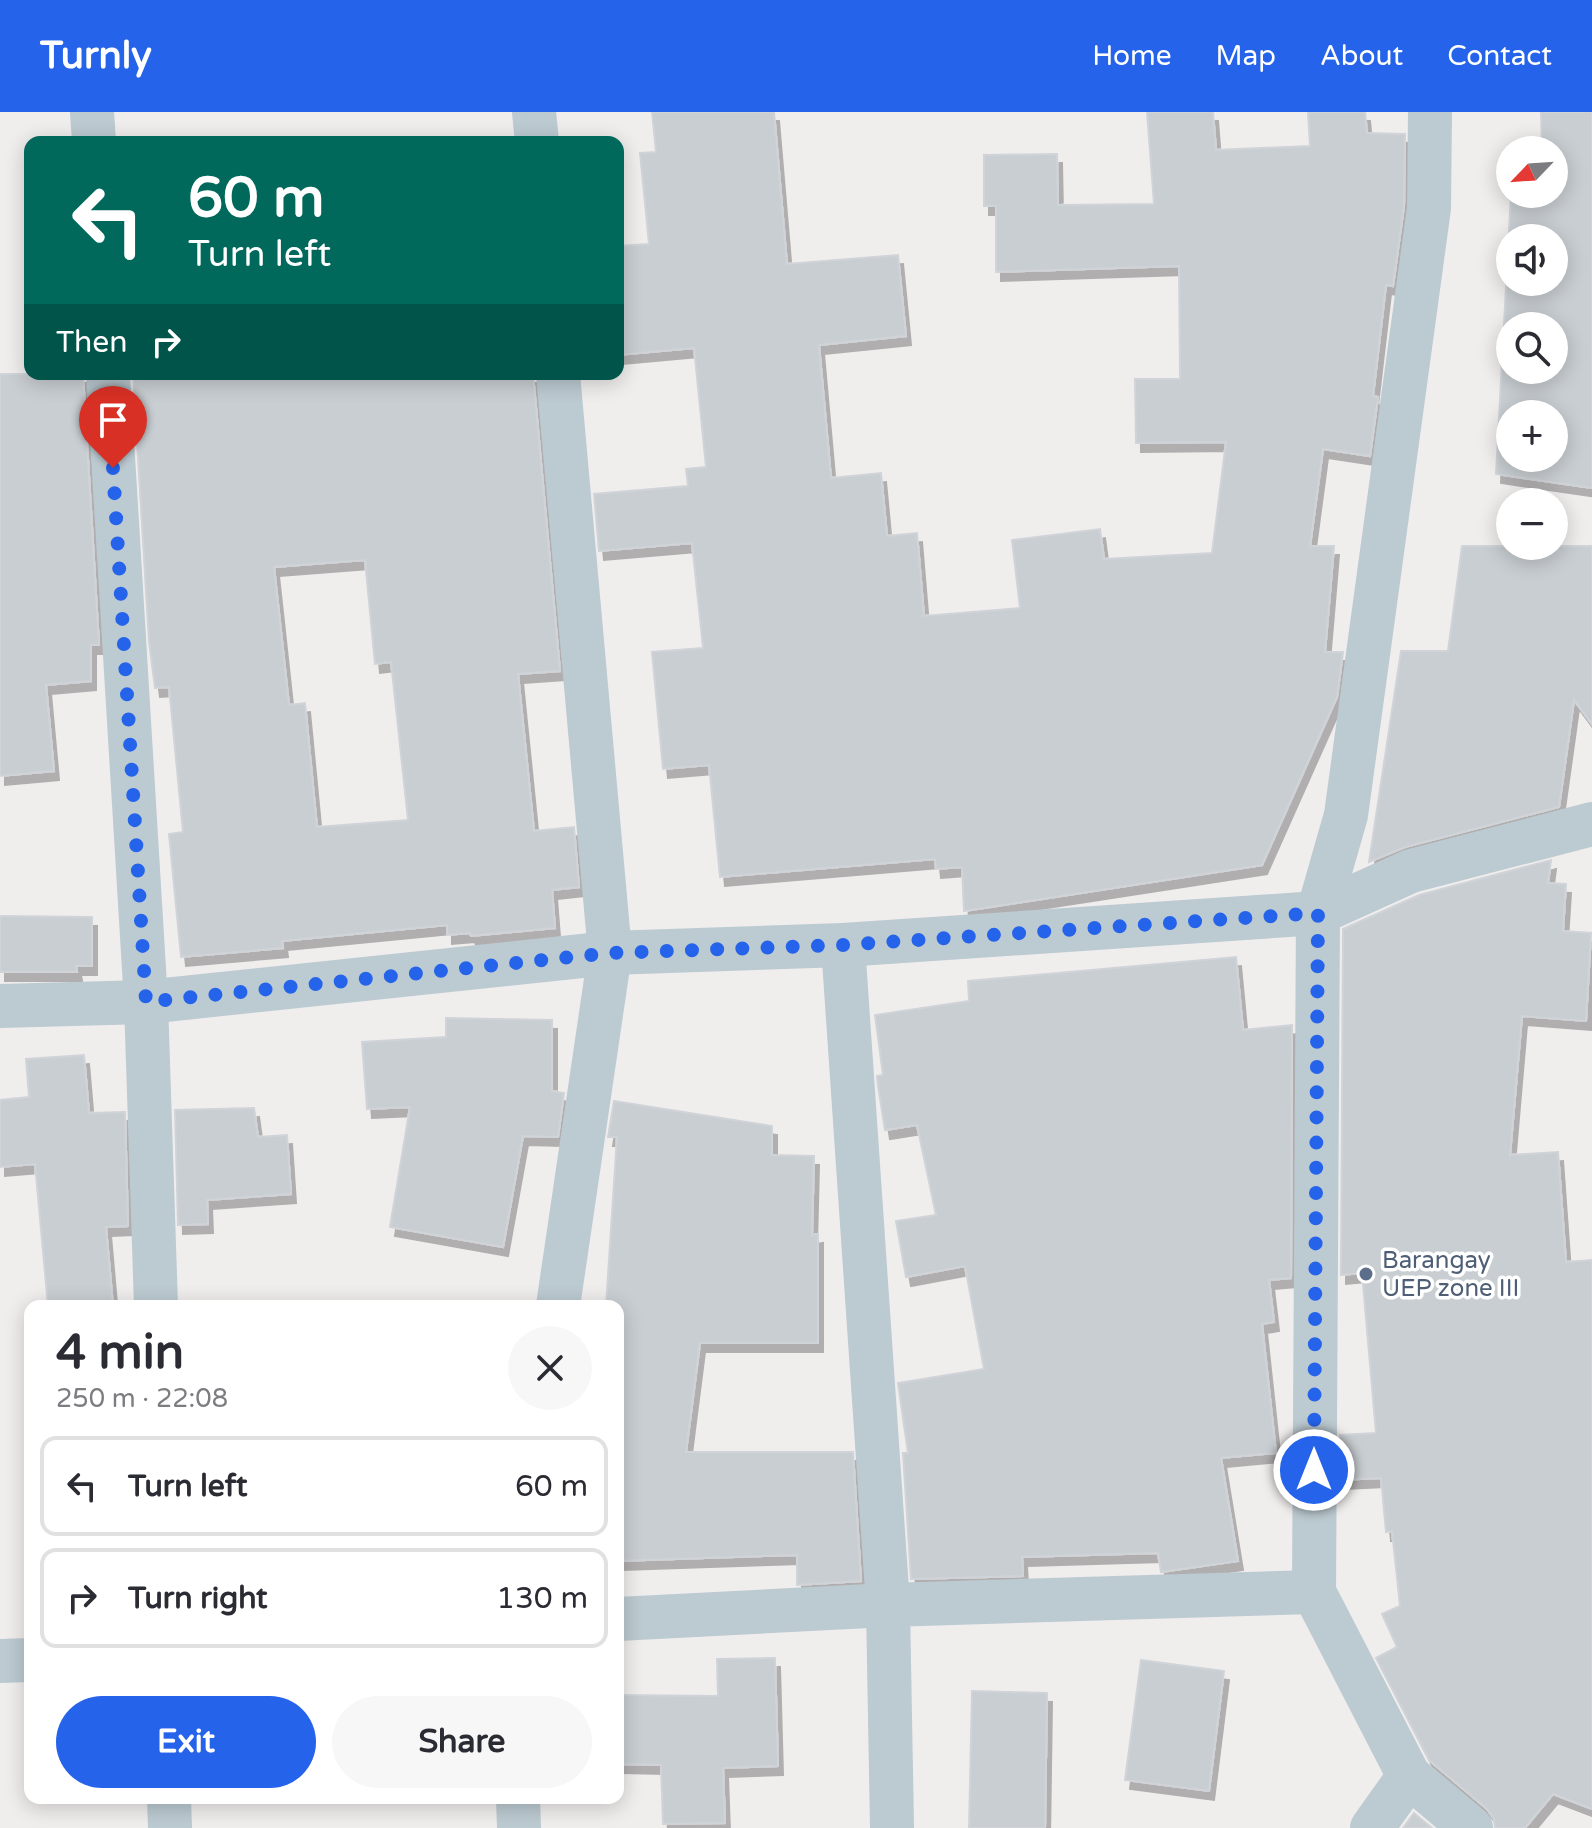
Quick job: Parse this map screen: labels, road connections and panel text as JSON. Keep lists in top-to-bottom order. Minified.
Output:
{"places":["Barangay UEP zone III"],"north":"bottom left","page":{"header":"Turnly","nav":["Home","Map","About","Contact"],"map_buttons":["+","−"],"turn":["60 m","Turn left"],"then":"Then","heading":["4 min","250 m · 22:08"],"list":[{"name":"Turn left","value":"60 m"},{"name":"Turn right","value":"130 m"}],"buttons":["Exit","Share"]}}
